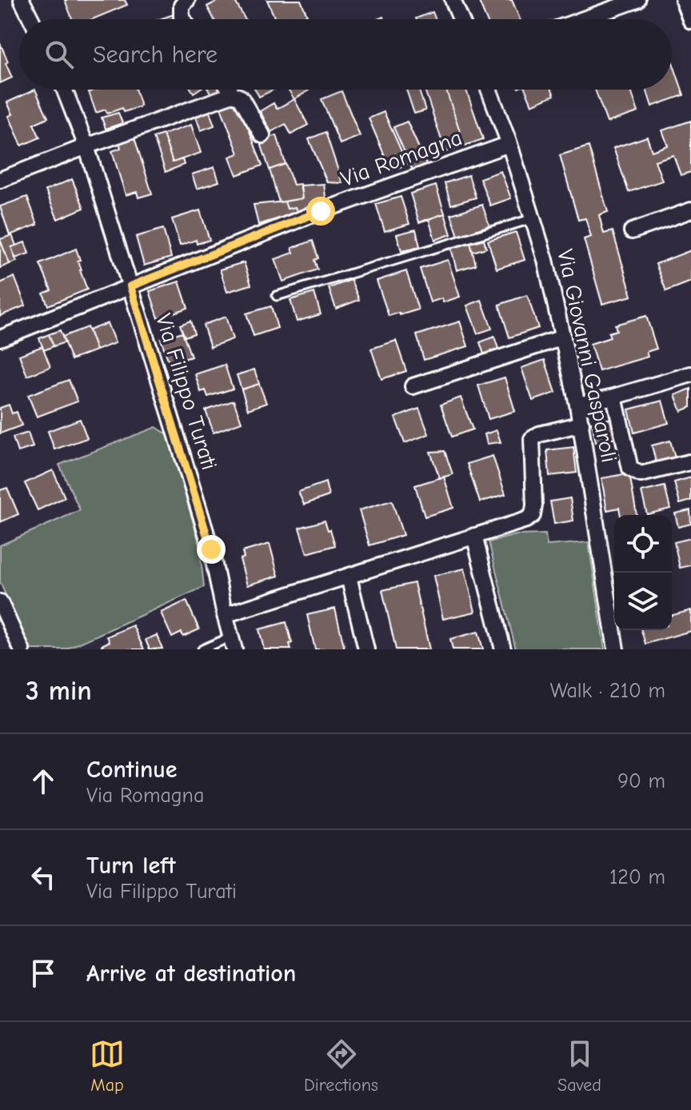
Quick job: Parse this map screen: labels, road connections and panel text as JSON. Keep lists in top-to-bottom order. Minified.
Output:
{"streets":{"street":["Via Romagna","Via Giovanni Gasparoli","Via Filippo Turati"]},"crossings":[["Via Romagna","Via Giovanni Gasparoli"],["Via Romagna","Via Filippo Turati"]],"page":{"search":"Search here","heading":["3 min","Walk · 210 m"],"list":[["Continue","Via Romagna","90 m"],["Turn left","Via Filippo Turati","120 m"],"Arrive at destination"],"nav":["Map","Directions","Saved"]}}
